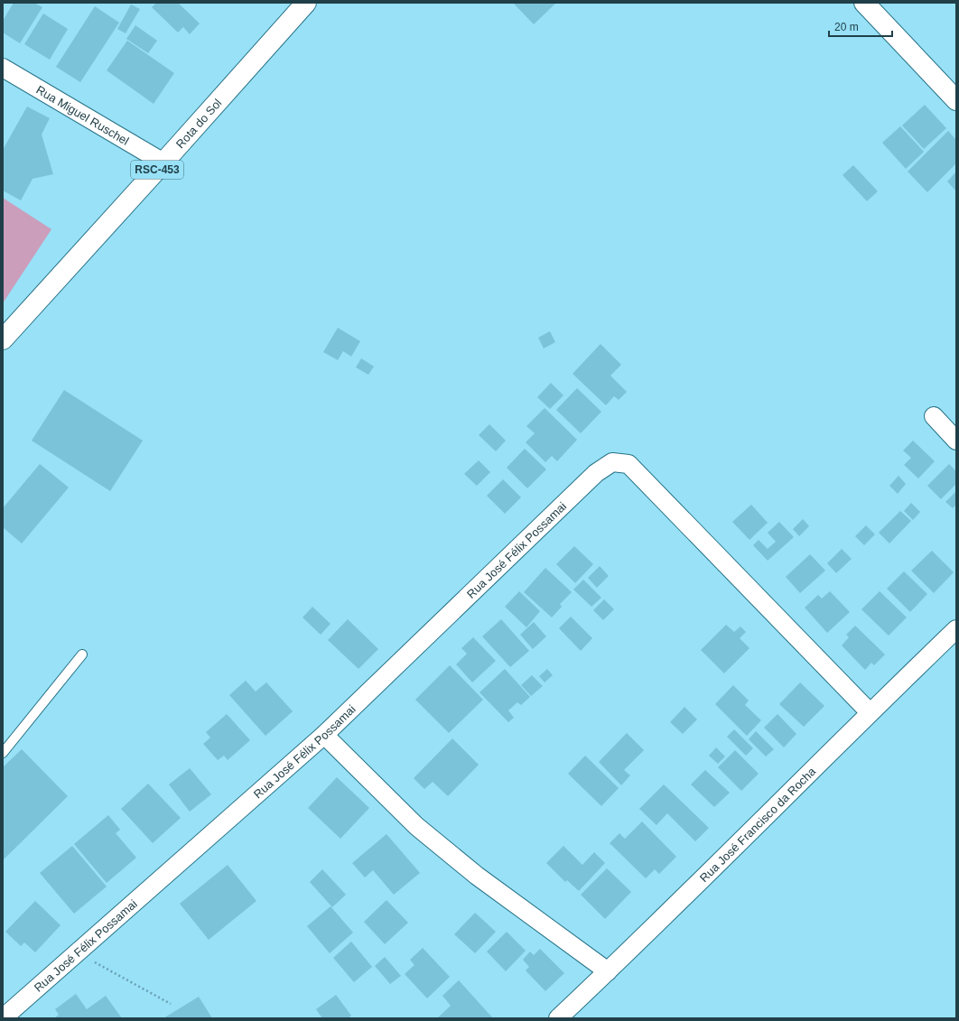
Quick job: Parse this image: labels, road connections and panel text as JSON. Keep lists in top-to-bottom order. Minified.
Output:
{"streets":{"main road":["Rota do Sol","RSC-453"],"street":["Rua Miguel Ruschel","Rua José Félix Possamai","Rua José Francisco da Rocha"]},"crossings":[["Rua Miguel Ruschel","Rota do Sol"],["Rua José Félix Possamai","Rua José Francisco da Rocha"]],"scale_bar":"20 m"}
